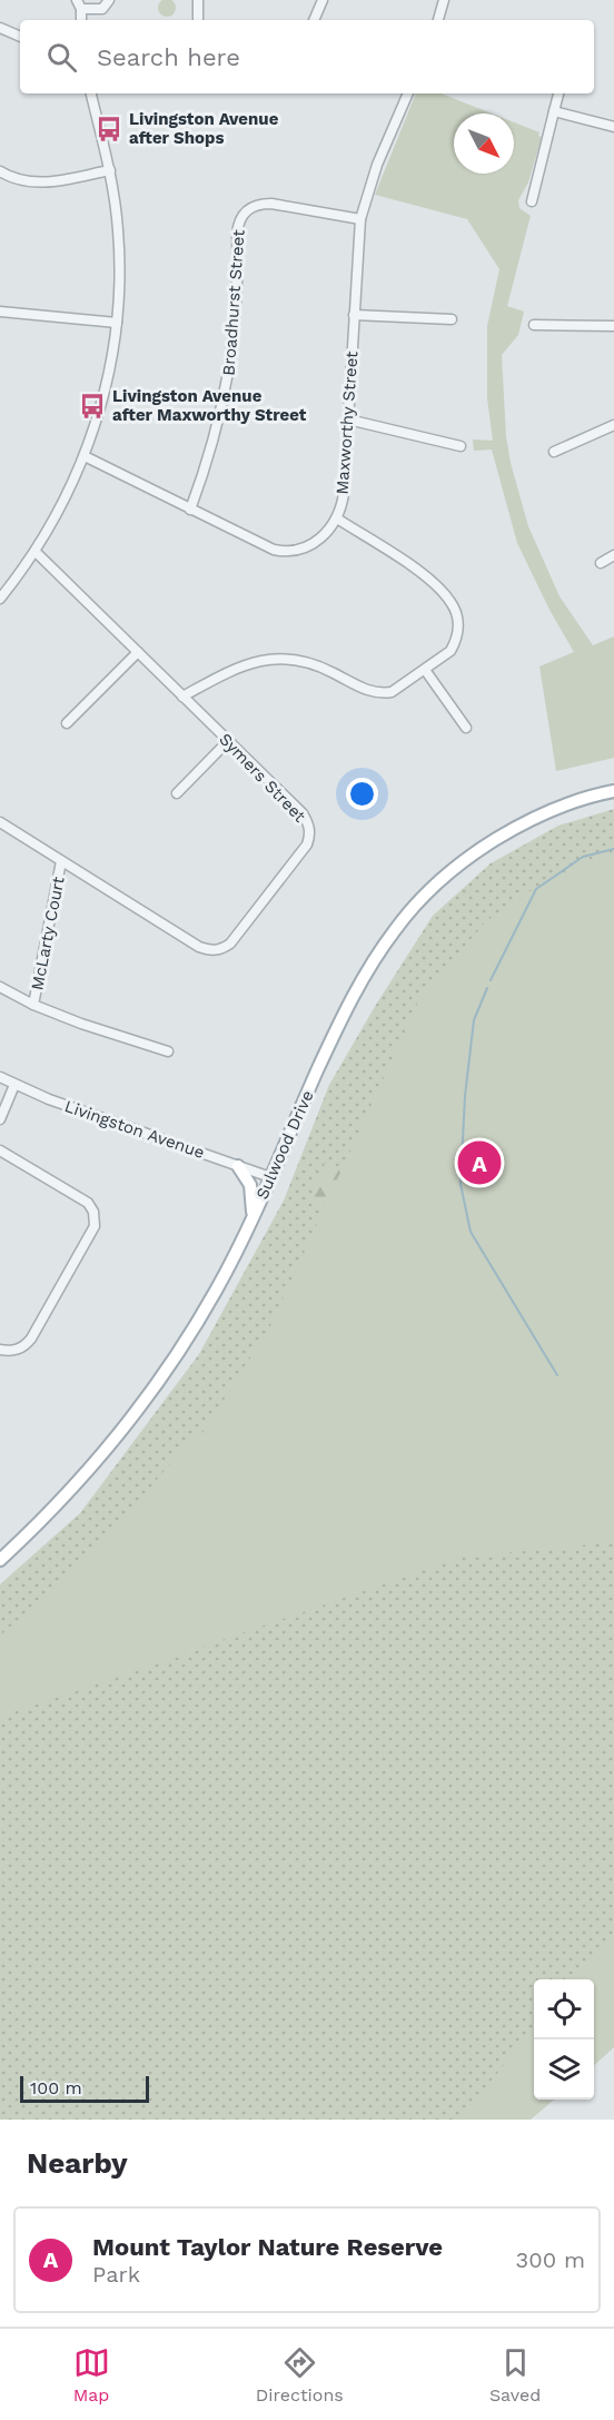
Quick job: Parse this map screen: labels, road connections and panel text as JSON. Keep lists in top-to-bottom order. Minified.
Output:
{"streets":{"main road":["Sulwood Drive"],"street":["Broadhurst Street","Maxworthy Street","Symers Street","McLarty Court","Livingston Avenue"]},"crossings":[["Broadhurst Street","Maxworthy Street"],["Symers Street","McLarty Court"],["Livingston Avenue","Sulwood Drive"]],"places":{"bus stop":["Livingston Avenue after Shops","Livingston Avenue after Maxworthy Street"]},"scale_bar":"100 m","north":"bottom right","page":{"search":"Search here","pins":"A","scale":"100 m","heading":"Nearby","list":[{"mark":"A","name":"Mount Taylor Nature Reserve","note":"Park","value":"300 m"}],"nav":["Map","Directions","Saved"]}}
